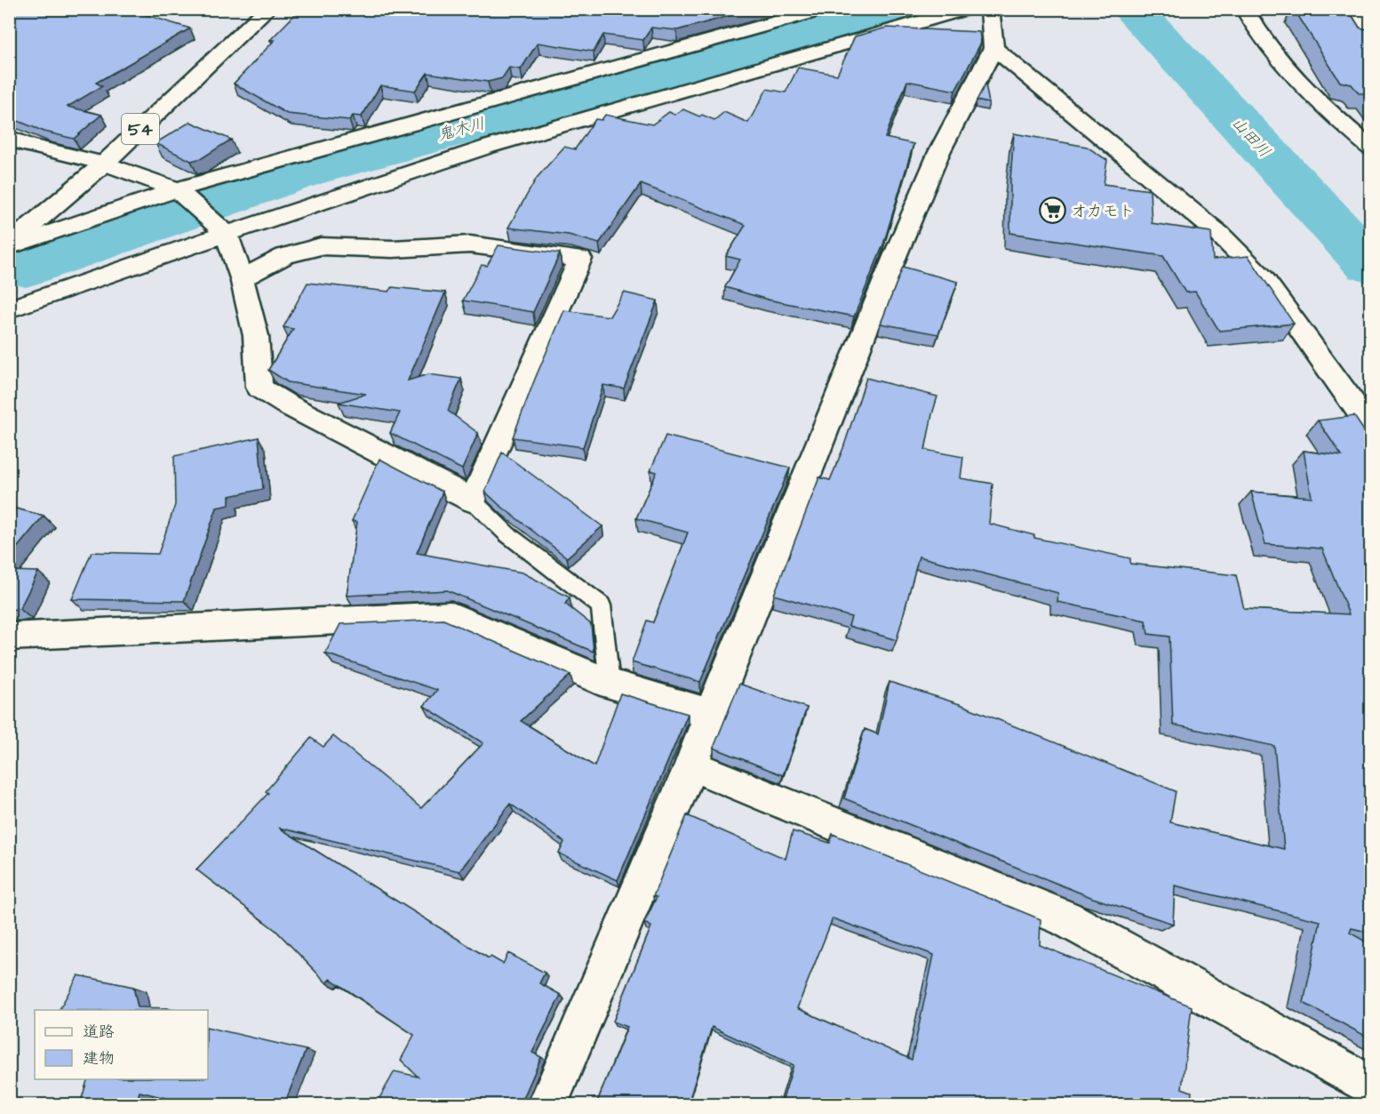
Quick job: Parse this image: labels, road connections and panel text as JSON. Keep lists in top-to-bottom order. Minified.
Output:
{"streets":{"street":["54"]},"water":["鬼木川","山田川"],"places":{"supermarket":["オカモト"]},"legend":["道路","建物"]}
